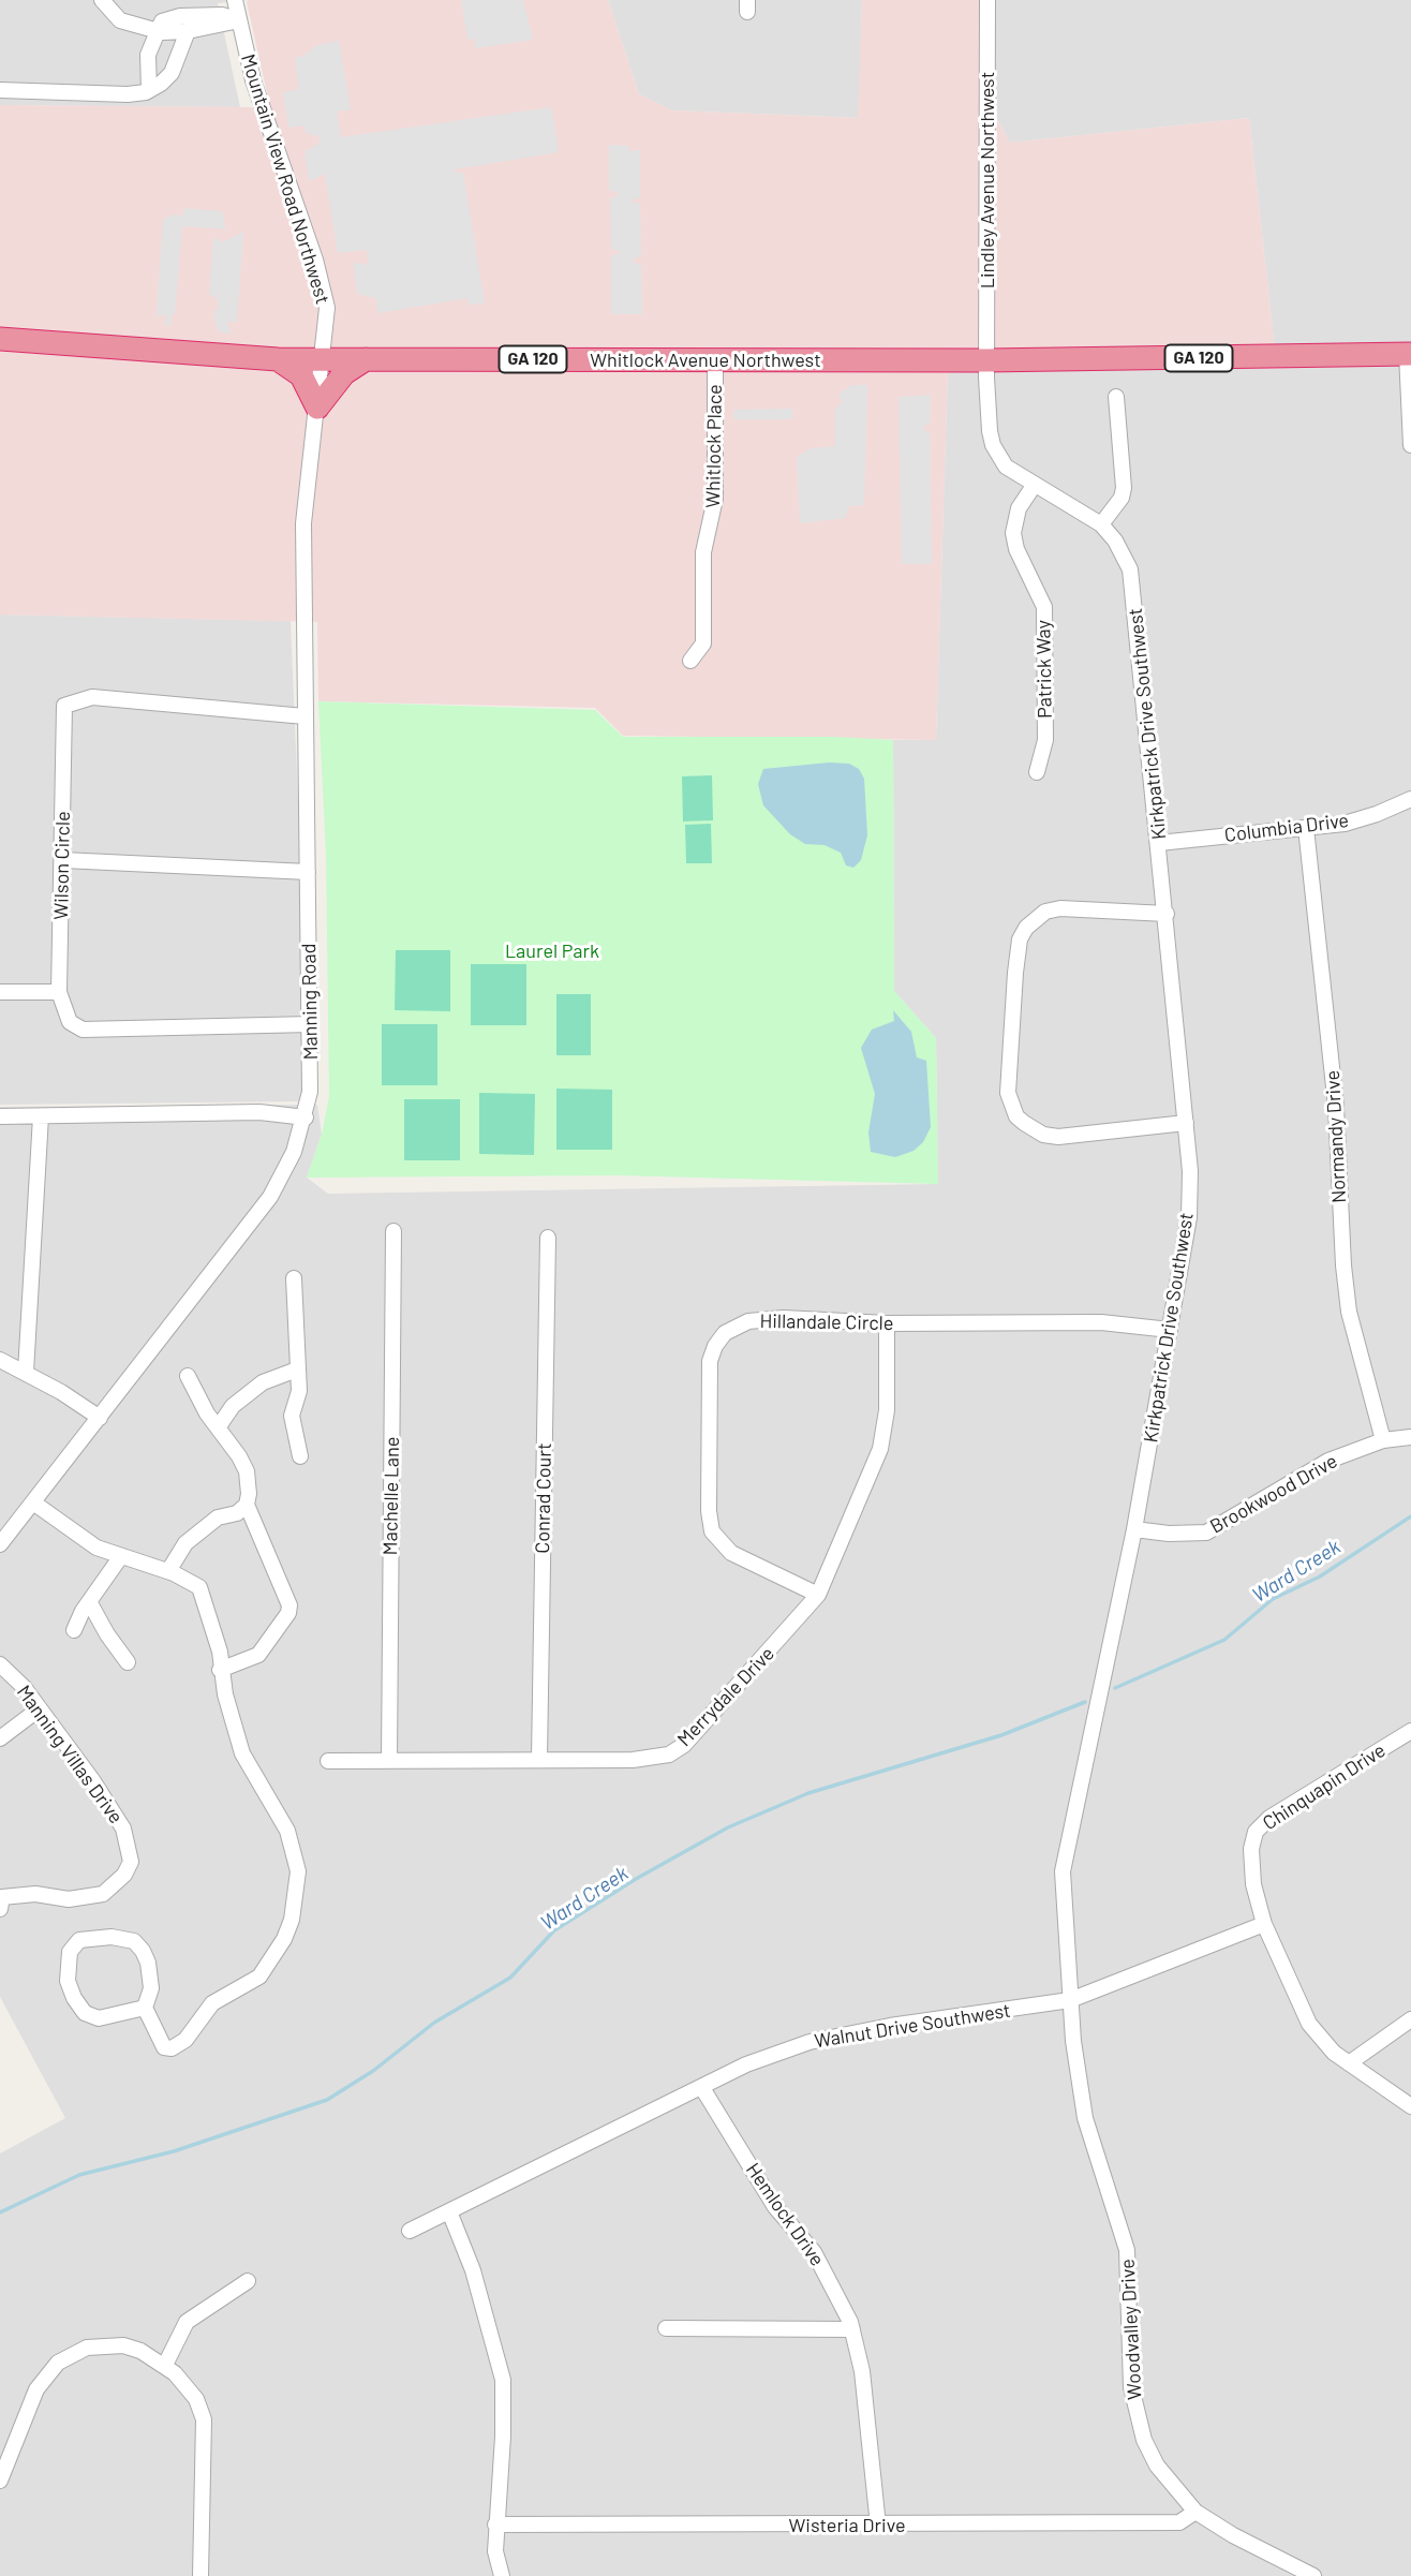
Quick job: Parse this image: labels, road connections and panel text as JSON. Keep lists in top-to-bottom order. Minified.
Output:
{"streets":{"highway":["GA 120","Whitlock Avenue Northwest"],"street":["Mountain View Road Northwest","Lindley Avenue Northwest","Whitlock Place","Patrick Way","Kirkpatrick Drive Southwest","Columbia Drive","Wilson Circle","Manning Road","Normandy Drive","Hillandale Circle","Brookwood Drive","Machelle Lane","Conrad Court","Merrydale Drive","Manning Villas Drive","Chinquapin Drive","Walnut Drive Southwest","Hemlock Drive","Woodvalley Drive","Wisteria Drive"]},"crossings":[["Mountain View Road Northwest","Whitlock Avenue Northwest"],["Mountain View Road Northwest","Manning Road"],["Lindley Avenue Northwest","Whitlock Avenue Northwest"],["Lindley Avenue Northwest","Kirkpatrick Drive Southwest"],["Whitlock Avenue Northwest","Whitlock Place"],["Whitlock Avenue Northwest","Kirkpatrick Drive Southwest"],["Whitlock Avenue Northwest","Manning Road"],["Patrick Way","Kirkpatrick Drive Southwest"],["Kirkpatrick Drive Southwest","Columbia Drive"],["Kirkpatrick Drive Southwest","Hillandale Circle"],["Kirkpatrick Drive Southwest","Brookwood Drive"],["Kirkpatrick Drive Southwest","Walnut Drive Southwest"],["Kirkpatrick Drive Southwest","Woodvalley Drive"],["Columbia Drive","Normandy Drive"],["Wilson Circle","Manning Road"],["Normandy Drive","Brookwood Drive"],["Hillandale Circle","Merrydale Drive"],["Machelle Lane","Merrydale Drive"],["Conrad Court","Merrydale Drive"],["Chinquapin Drive","Walnut Drive Southwest"],["Walnut Drive Southwest","Hemlock Drive"],["Walnut Drive Southwest","Woodvalley Drive"],["Hemlock Drive","Wisteria Drive"],["Woodvalley Drive","Wisteria Drive"]],"water":["Ward Creek"],"parks":["Laurel Park"]}
